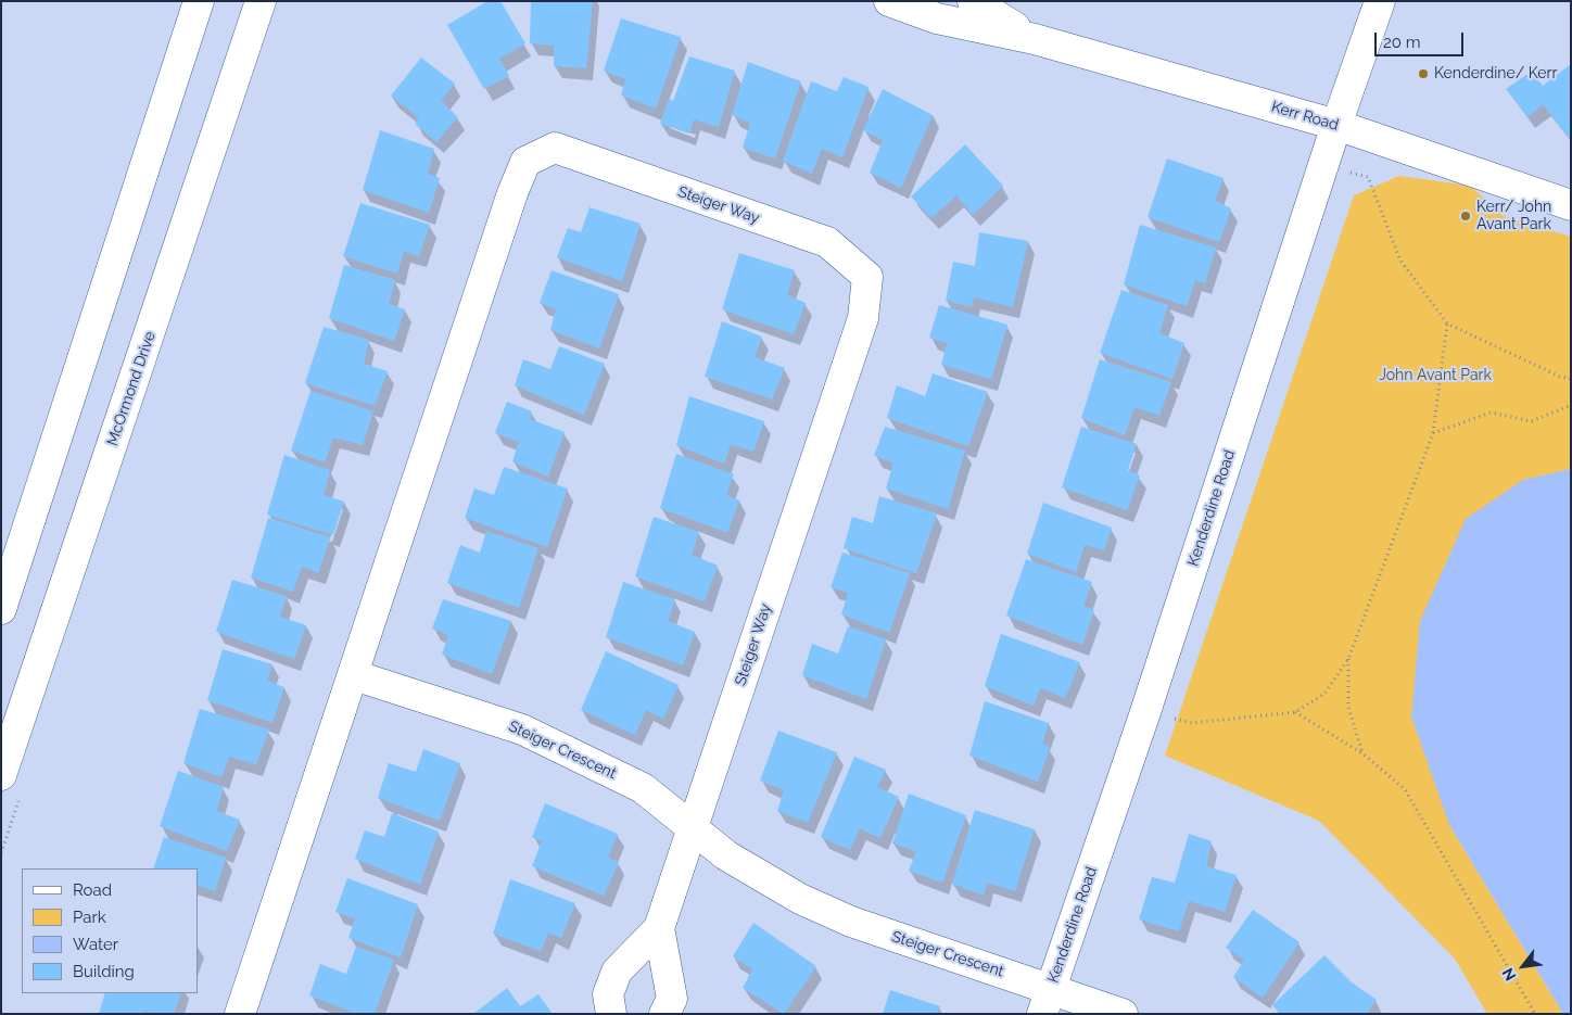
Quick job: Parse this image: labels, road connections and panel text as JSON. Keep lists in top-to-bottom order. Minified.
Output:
{"streets":{"street":["Kerr Road","Steiger Way","McOrmond Drive","Kenderdine Road","Steiger Crescent"]},"crossings":[["Kerr Road","Kenderdine Road"],["Steiger Way","Steiger Crescent"],["Kenderdine Road","Steiger Crescent"]],"parks":["John Avant Park"],"places":["Kenderdine/ Kerr","Kerr/ John Avant Park"],"legend":["Road","Park","Water","Building"],"scale_bar":"20 m","north":"bottom left"}
